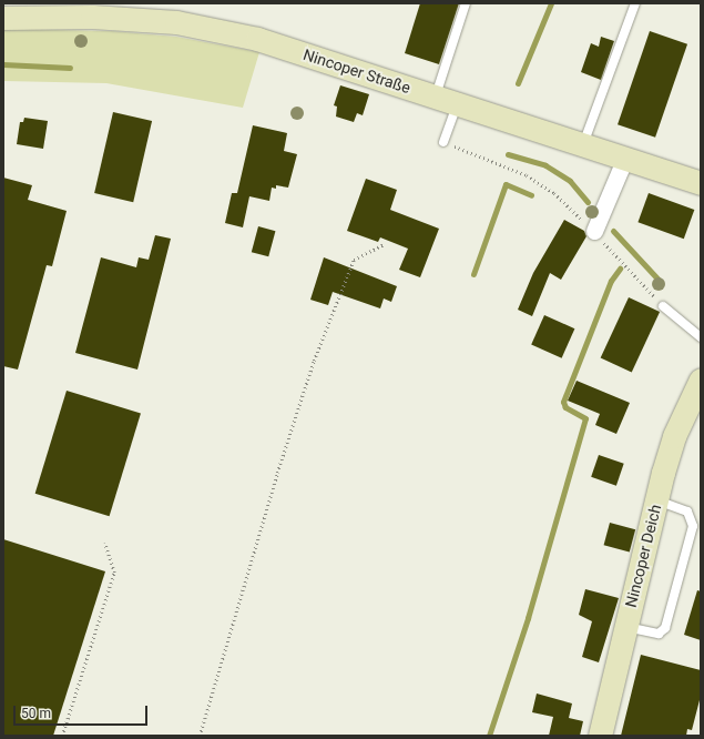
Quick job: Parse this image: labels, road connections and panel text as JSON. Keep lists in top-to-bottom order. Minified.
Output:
{"streets":{"main road":["Nincoper Straße","Nincoper Deich"]},"scale_bar":"50 m"}
